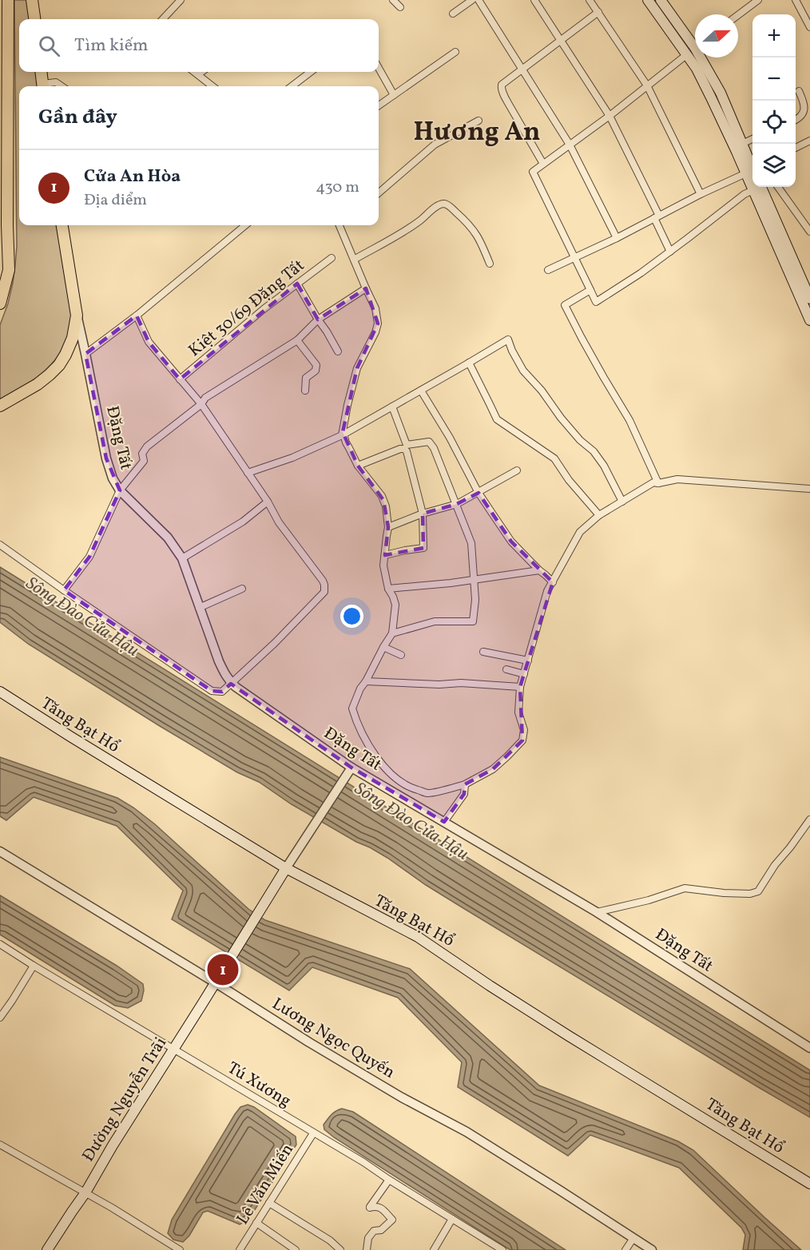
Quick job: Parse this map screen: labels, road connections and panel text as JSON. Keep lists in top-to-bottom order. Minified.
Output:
{"streets":{"main road":["Tăng Bạt Hổ","Đường Nguyễn Trãi"],"street":["Kiệt 30/69 Đặng Tất","Đặng Tất","Lương Ngọc Quyến","Tú Xương","Lê Văn Miến"]},"crossings":[["Tăng Bạt Hổ","Đường Nguyễn Trãi"],["Lương Ngọc Quyến","Đường Nguyễn Trãi"],["Tú Xương","Đường Nguyễn Trãi"],["Tú Xương","Lê Văn Miến"]],"districts":["Hương An"],"water":["Sông Đào Cửa Hậu"],"north":"right","page":{"map_buttons":["+","−"],"search":"Tìm kiếm","heading":"Gần đây","list":[{"mark":"1","name":"Cửa An Hòa","note":"Địa điểm","value":"430 m"}],"pins":"1"}}
